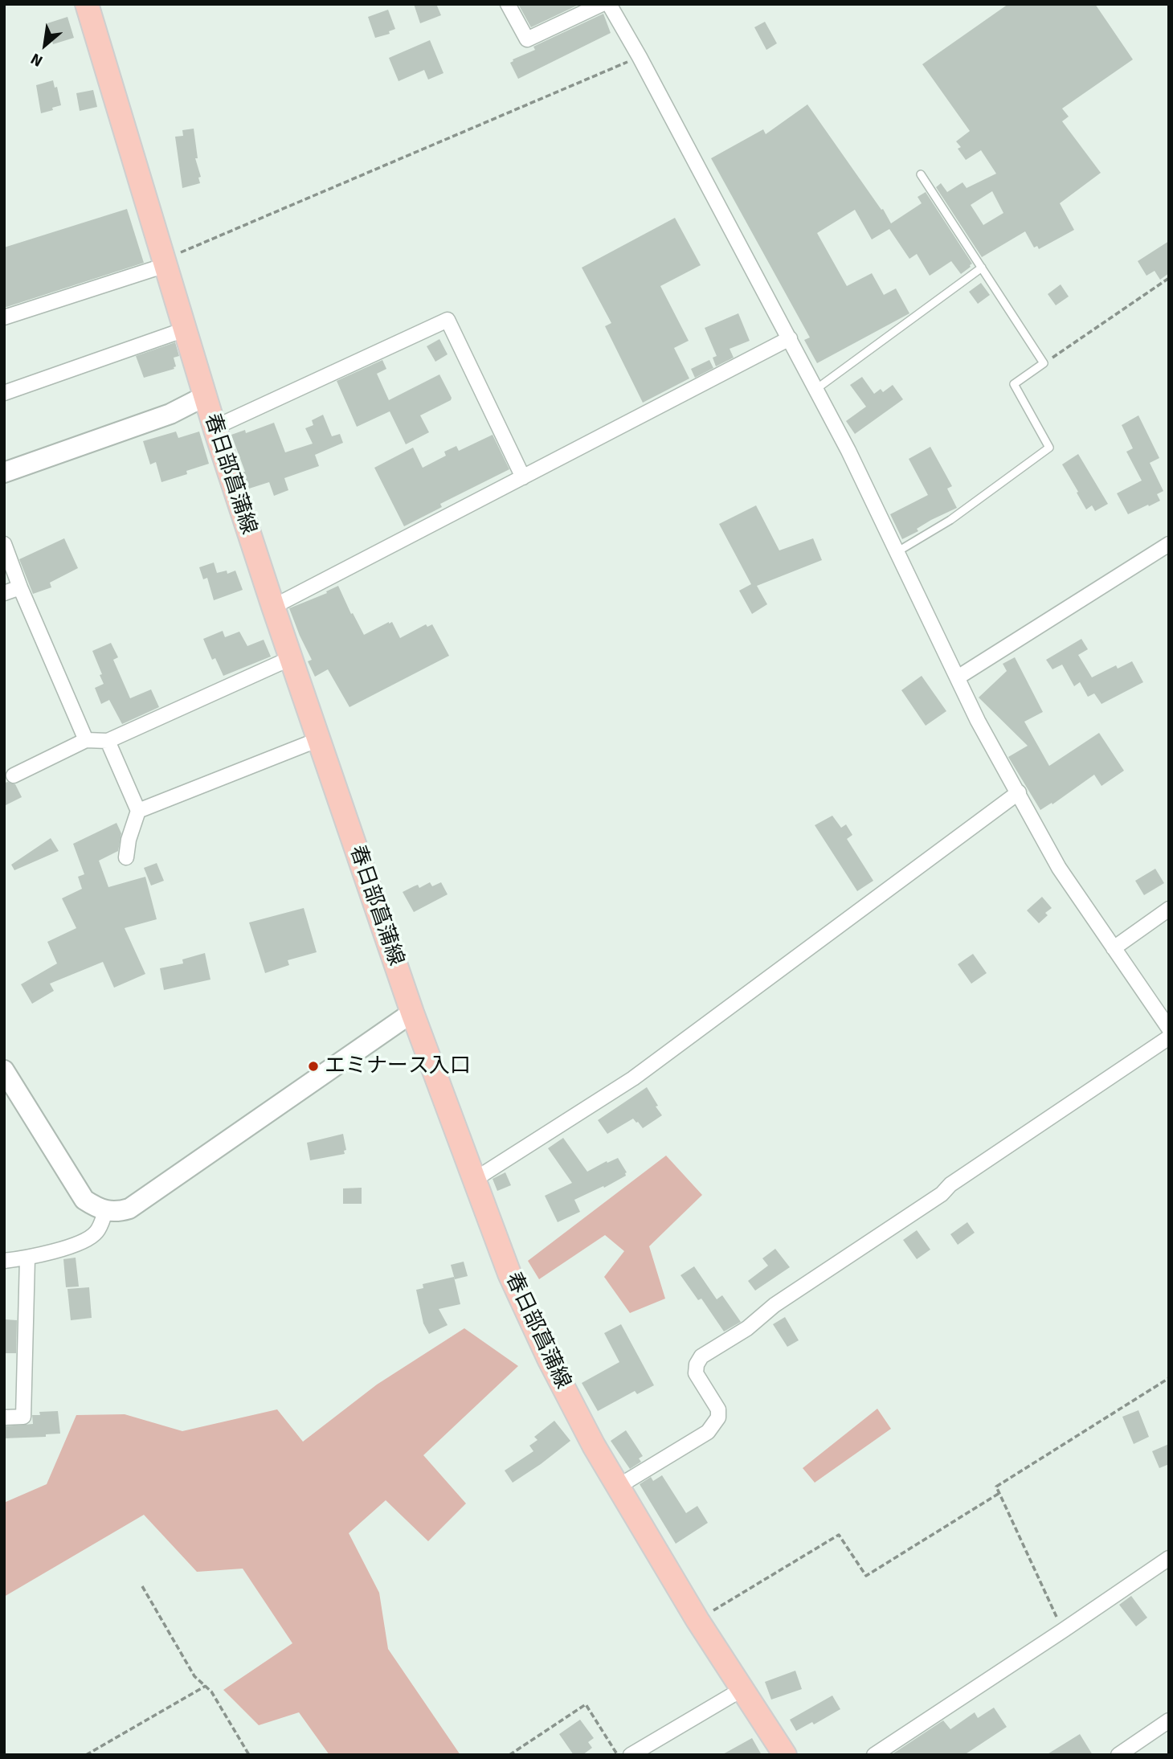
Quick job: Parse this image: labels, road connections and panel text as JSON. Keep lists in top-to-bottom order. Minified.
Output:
{"streets":{"main road":["春日部菖蒲線"]},"places":["エミナース入口"],"north":"bottom left"}
